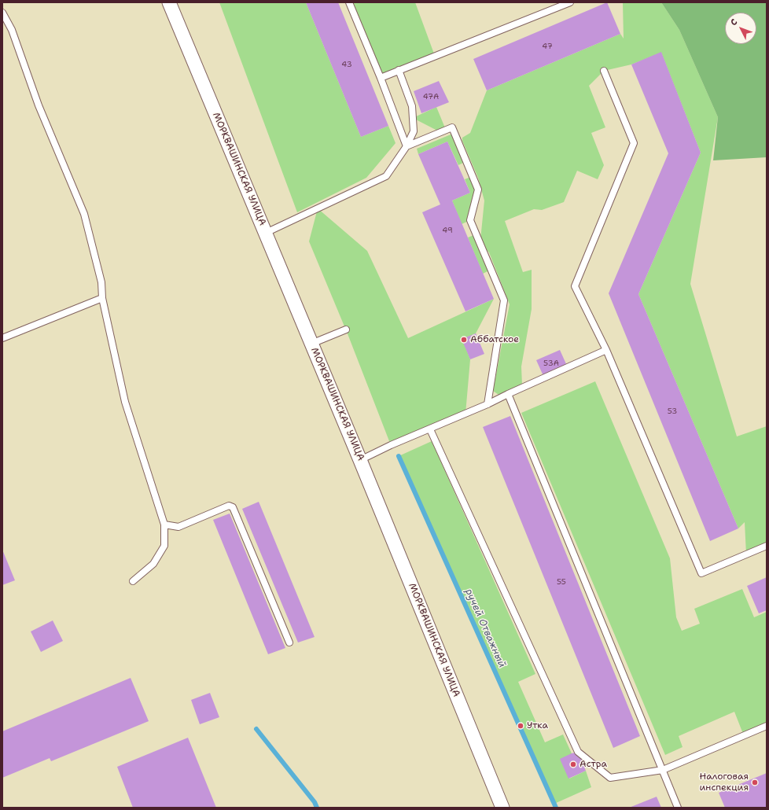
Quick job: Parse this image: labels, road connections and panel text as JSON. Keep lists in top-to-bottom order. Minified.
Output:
{"streets":{"street":["МОРКВАШИНСКАЯ УЛИЦА"]},"water":["ручей Отважный"],"places":["Аббатское","Утка","Астра","Налоговая инспекция"],"house_numbers":["47","43","47А","49","53А","53","55"],"north":"top left"}
